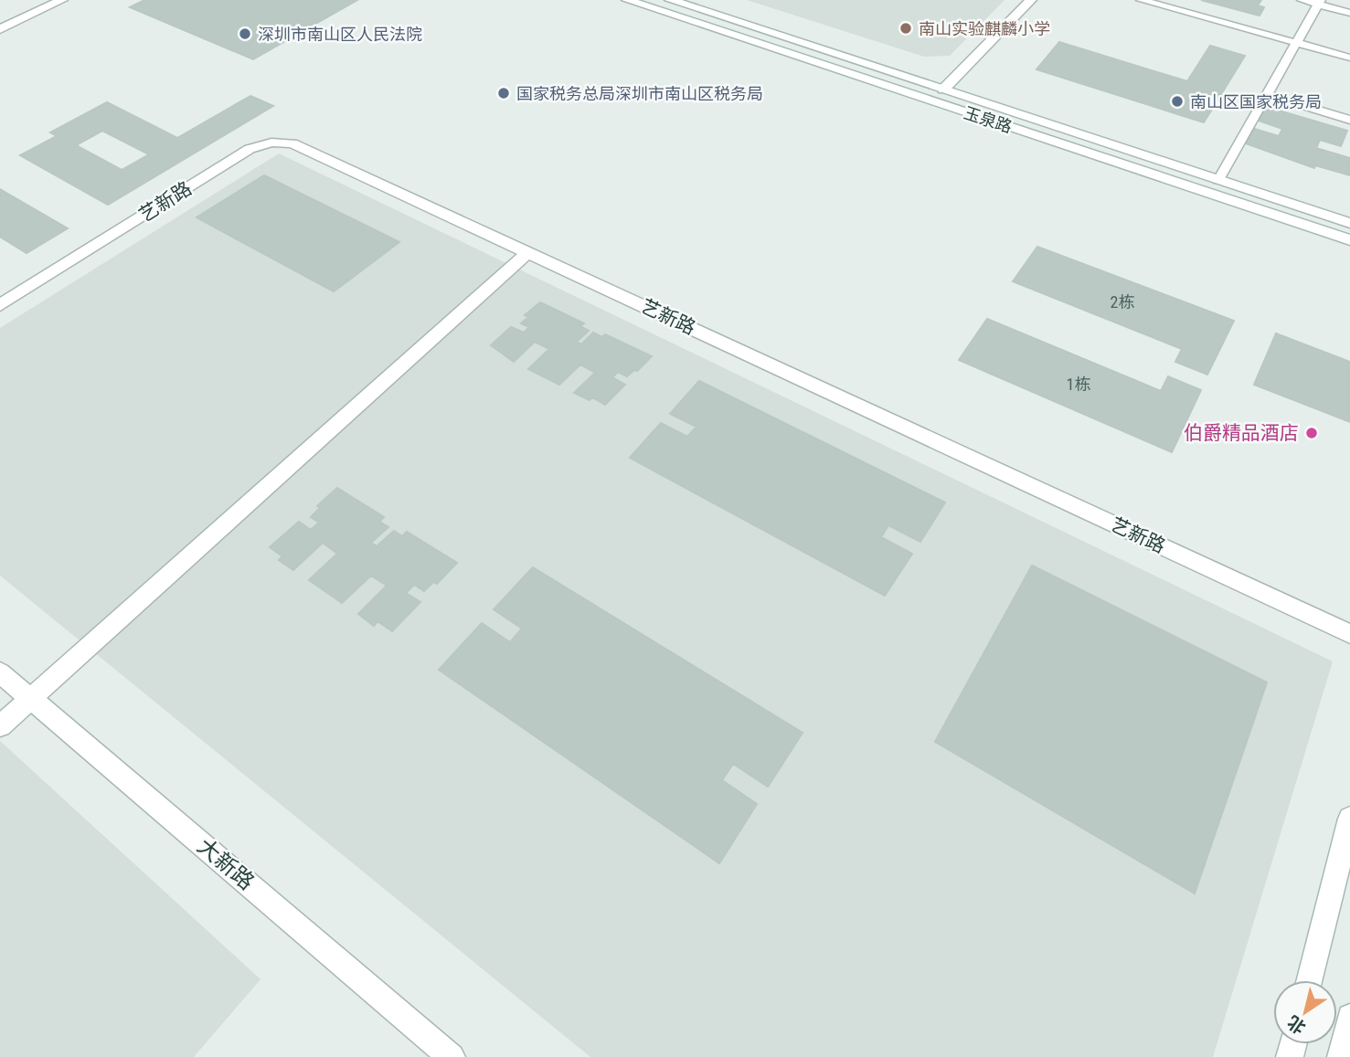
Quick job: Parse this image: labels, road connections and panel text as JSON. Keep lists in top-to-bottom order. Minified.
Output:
{"streets":{"street":["玉泉路","艺新路","大新路"]},"places":["南山实验麒麟小学","深圳市南山区人民法院","国家税务总局深圳市南山区税务局","南山区国家税务局","伯爵精品酒店"],"house_numbers":["2栋","1栋"],"north":"bottom left"}
